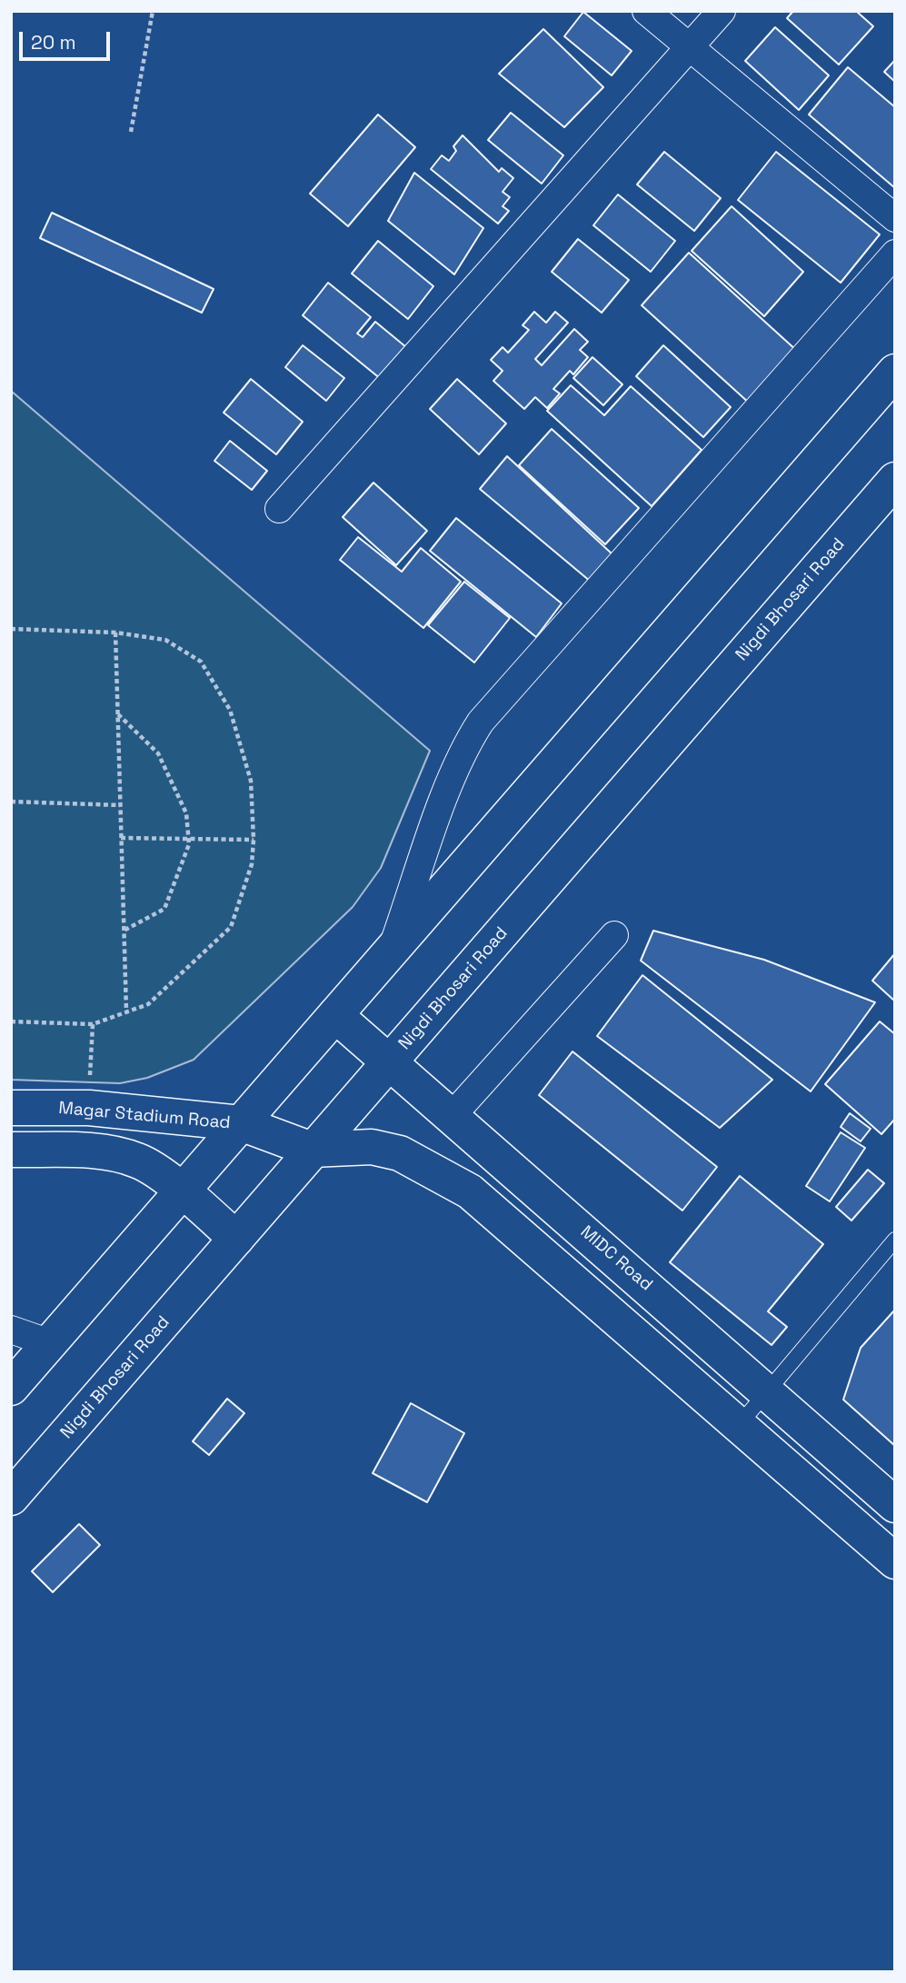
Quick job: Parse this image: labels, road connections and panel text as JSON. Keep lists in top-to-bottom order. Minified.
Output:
{"streets":{"main road":["Nigdi Bhosari Road","Magar Stadium Road","MIDC Road"]},"crossings":[["Nigdi Bhosari Road","Magar Stadium Road"],["Nigdi Bhosari Road","MIDC Road"]],"scale_bar":"20 m"}
